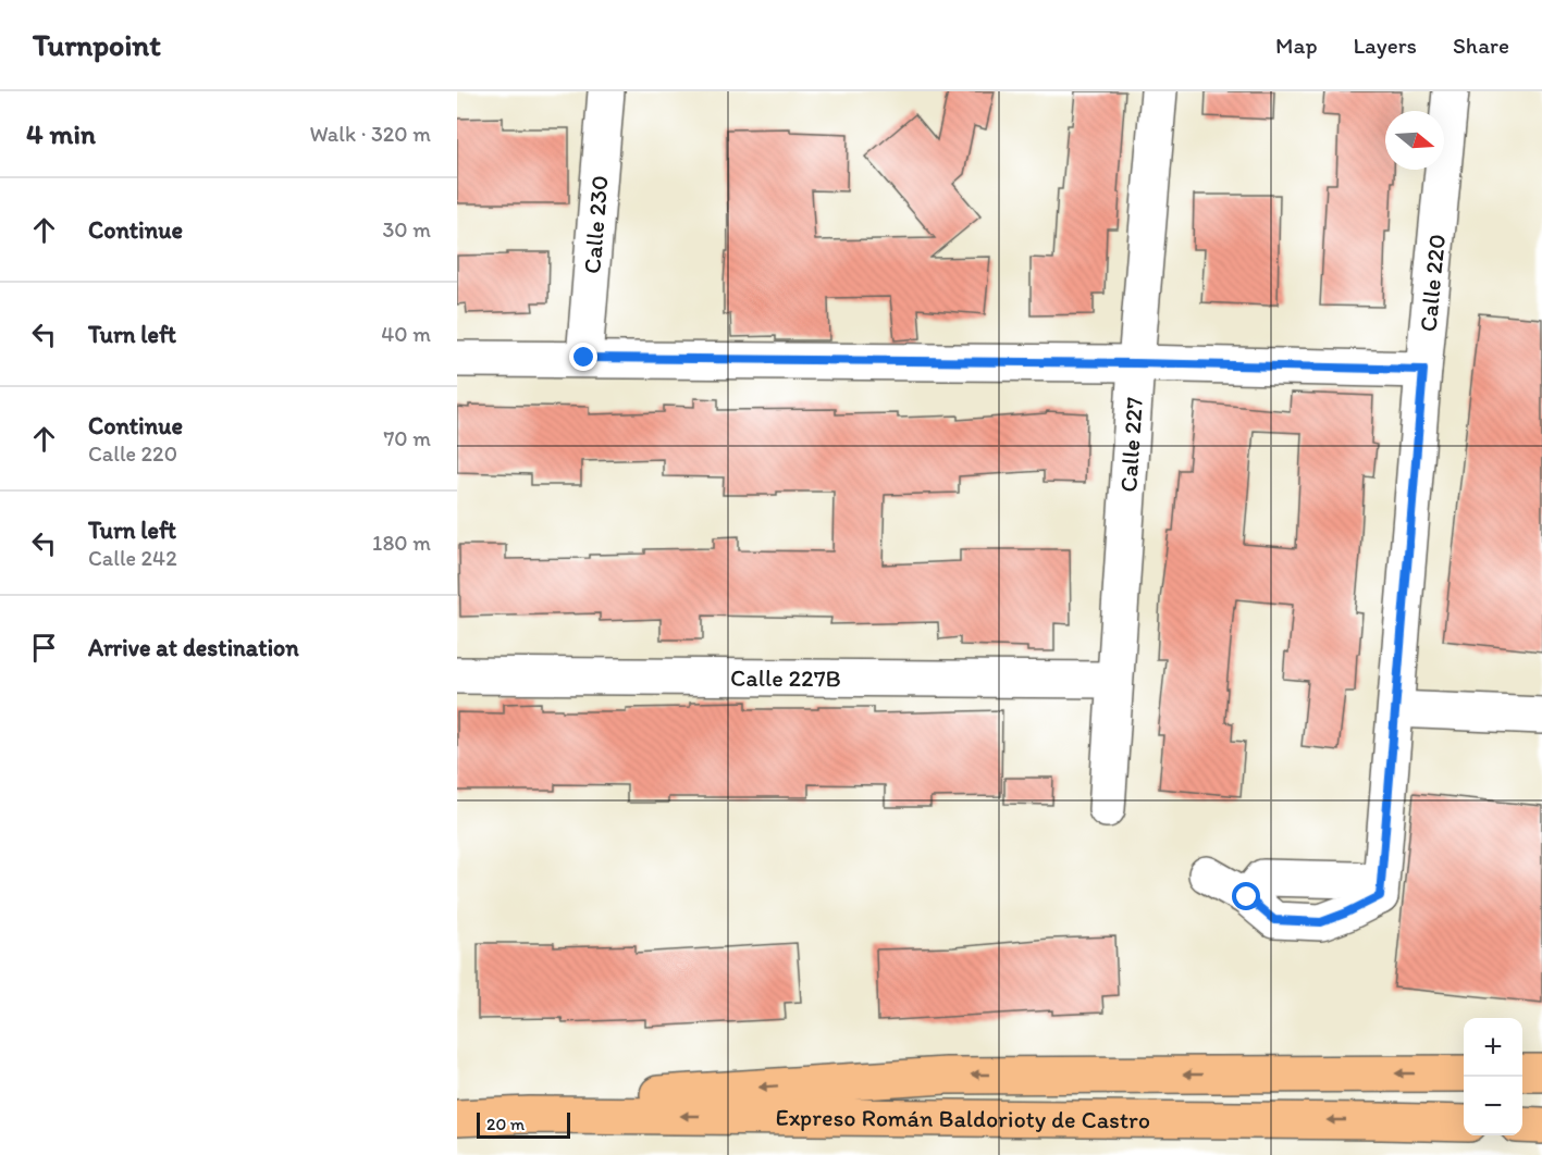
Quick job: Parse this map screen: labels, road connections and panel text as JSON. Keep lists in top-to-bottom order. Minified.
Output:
{"streets":{"highway":["Expreso Román Baldorioty de Castro"],"street":["Calle 230","Calle 220","Calle 227","Calle 227B"]},"crossings":[["Calle 227","Calle 227B"]],"scale_bar":"20 m","north":"right","page":{"header":"Turnpoint","nav":["Map","Layers","Share"],"heading":["4 min","Walk · 320 m"],"list":[["Continue","30 m"],["Turn left","40 m"],["Continue","Calle 220","70 m"],["Turn left","Calle 242","180 m"],"Arrive at destination"],"map_buttons":["+","−"],"scale":"20 m"}}
